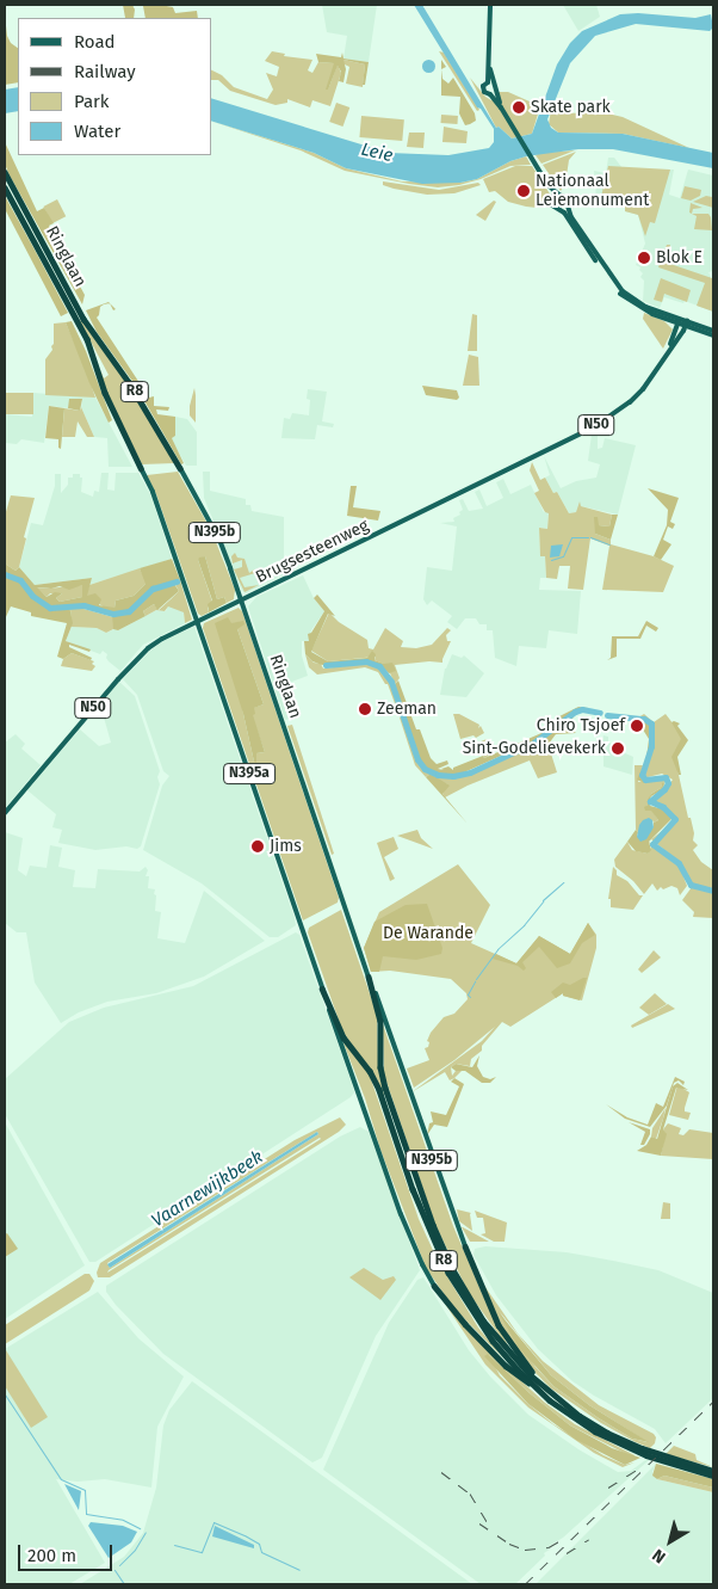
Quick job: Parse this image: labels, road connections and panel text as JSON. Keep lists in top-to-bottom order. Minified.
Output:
{"streets":{"highway":["Ringlaan","R8"],"main road":["N50","N395b","Brugsesteenweg","N395a"]},"crossings":[["Ringlaan","R8"],["Ringlaan","Brugsesteenweg"],["Ringlaan","N395a"],["R8","N395a"],["Brugsesteenweg","N395a"]],"water":["Leie","Vaarnewijkbeek"],"parks":["De Warande"],"places":["Skate park","Nationaal Leiemonument","Blok E","Zeeman","Chiro Tsjoef","Sint-Godelievekerk","Jims"],"legend":["Road","Railway","Park","Water"],"scale_bar":"200 m","north":"bottom left"}
